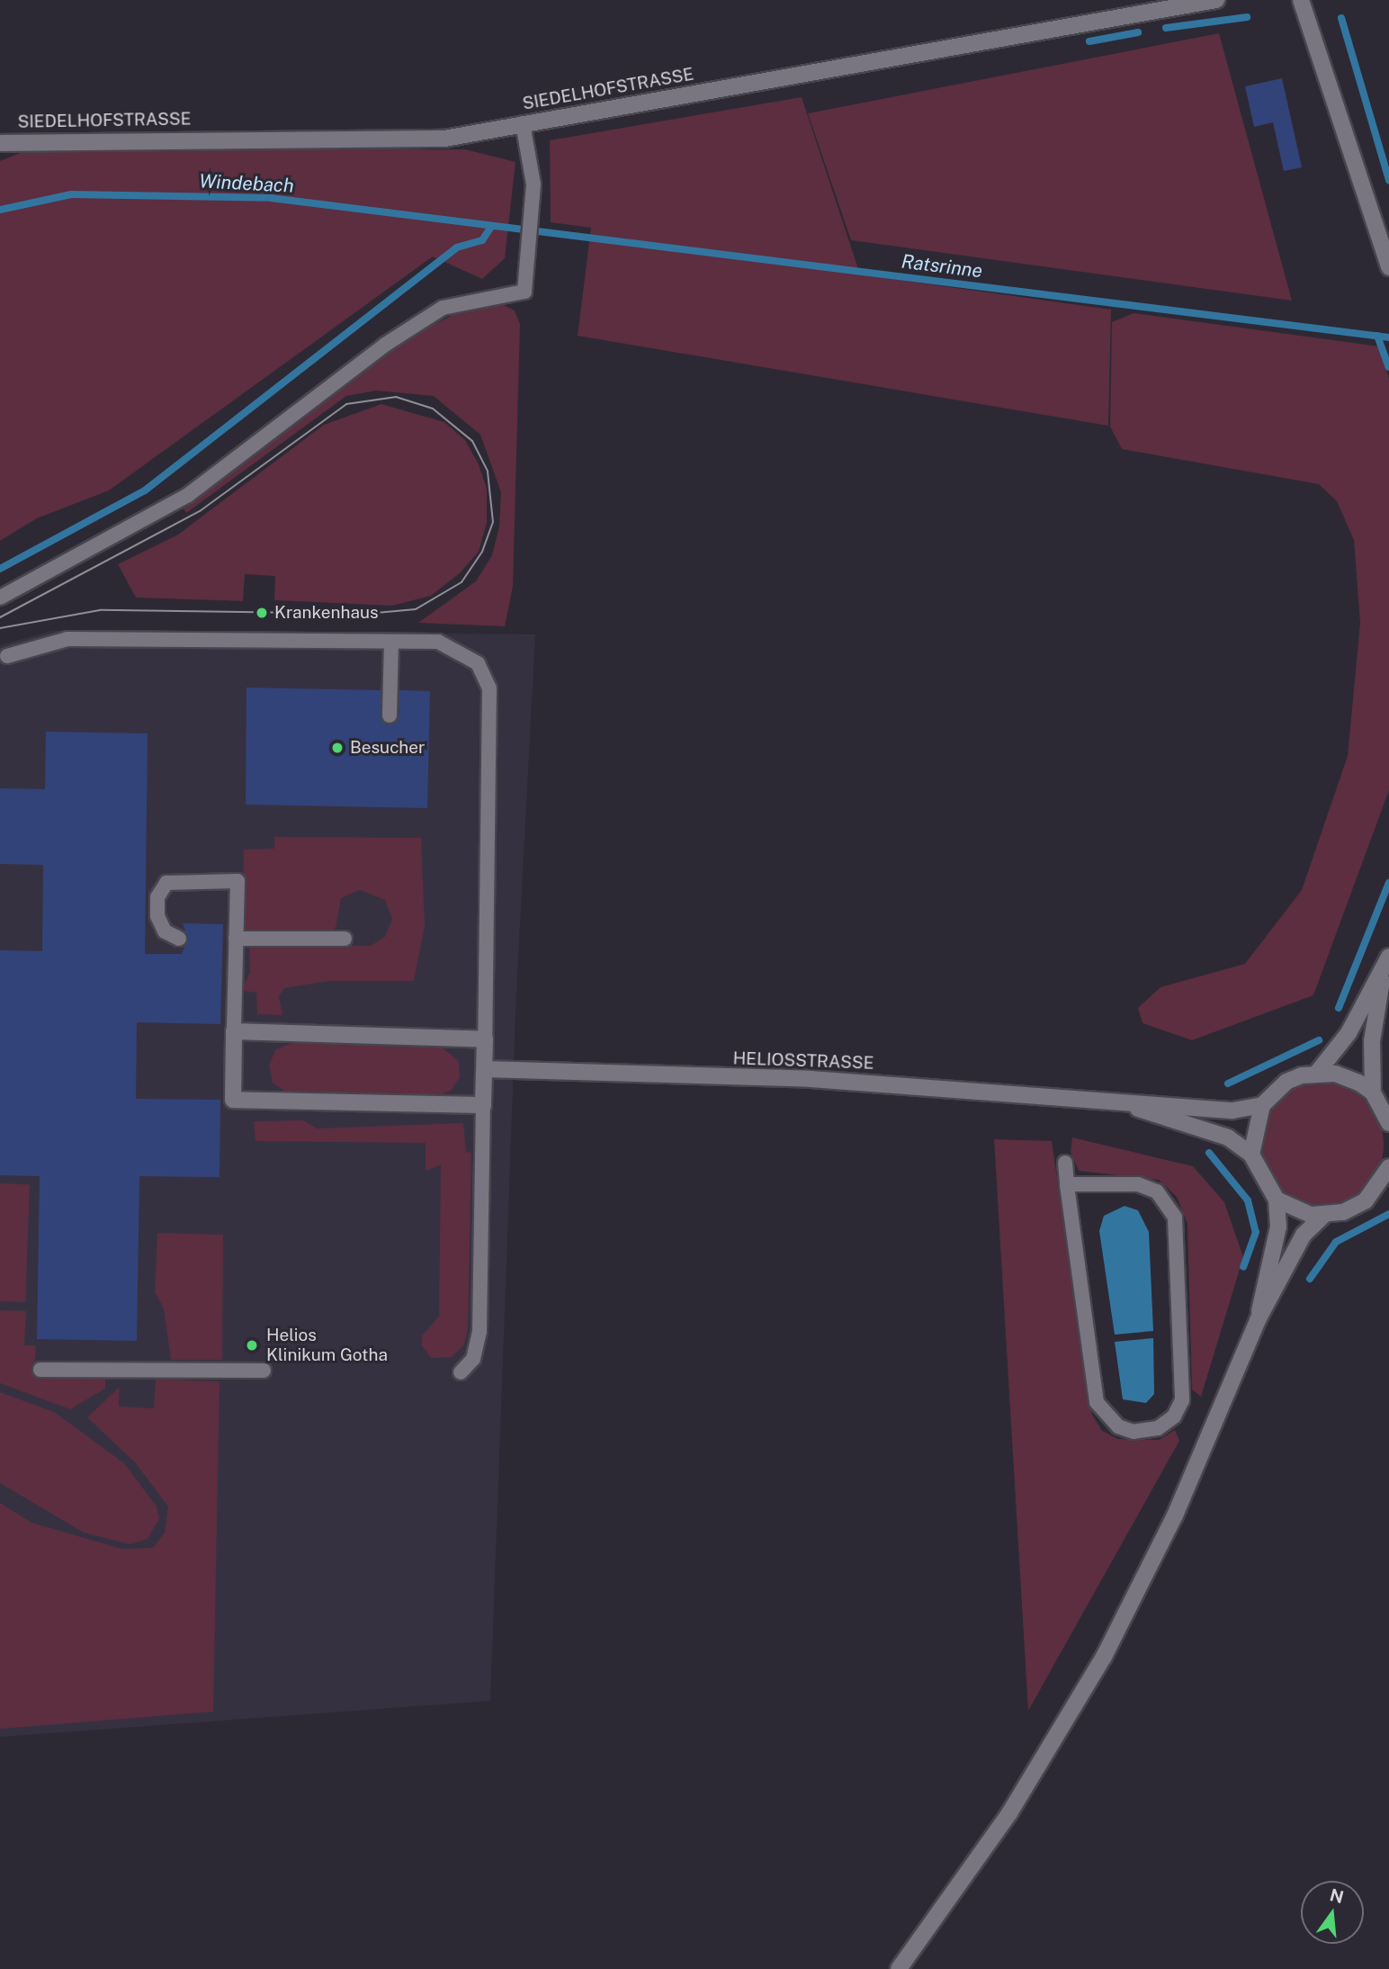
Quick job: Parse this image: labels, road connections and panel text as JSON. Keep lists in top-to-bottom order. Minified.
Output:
{"streets":{"street":["SIEDELHOFSTRASSE","HELIOSSTRASSE"]},"water":["Windebach","Ratsrinne"],"places":["Krankenhaus","Besucher","Helios Klinikum Gotha"],"north":"top"}
